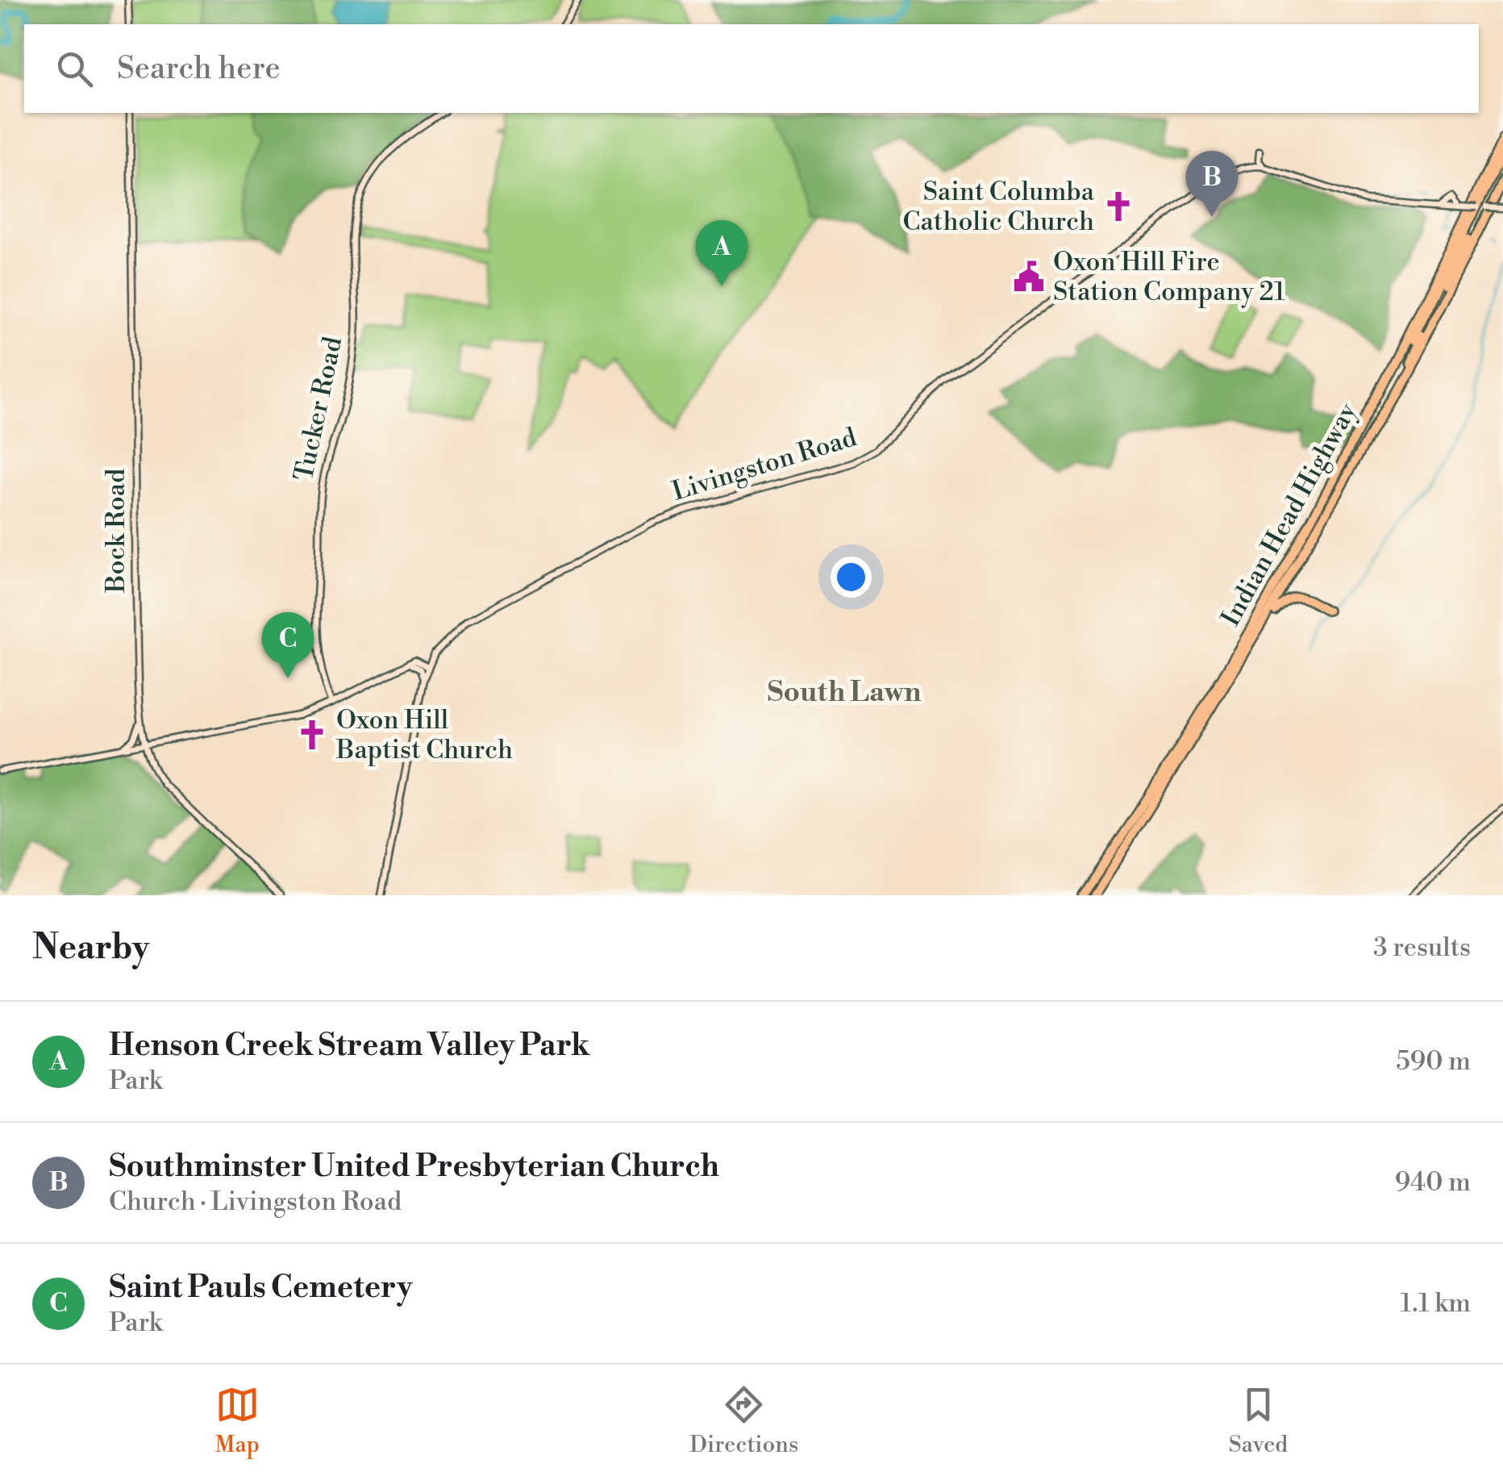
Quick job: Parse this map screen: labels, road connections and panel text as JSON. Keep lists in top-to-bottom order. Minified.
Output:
{"streets":{"highway":["Indian Head Highway"],"main road":["Tucker Road","Livingston Road","Bock Road"]},"districts":["South Lawn"],"places":{"church":["Saint Columba Catholic Church","Oxon Hill Baptist Church"],"public building":["Oxon Hill Fire Station Company 21"]},"page":{"search":"Search here","pins":["B","A","C"],"heading":["Nearby","3 results"],"list":[{"mark":"A","name":"Henson Creek Stream Valley Park","note":"Park","value":"590 m"},{"mark":"B","name":"Southminster United Presbyterian Church","note":"Church · Livingston Road","value":"940 m"},{"mark":"C","name":"Saint Pauls Cemetery","note":"Park","value":"1.1 km"}],"nav":["Map","Directions","Saved"]}}
